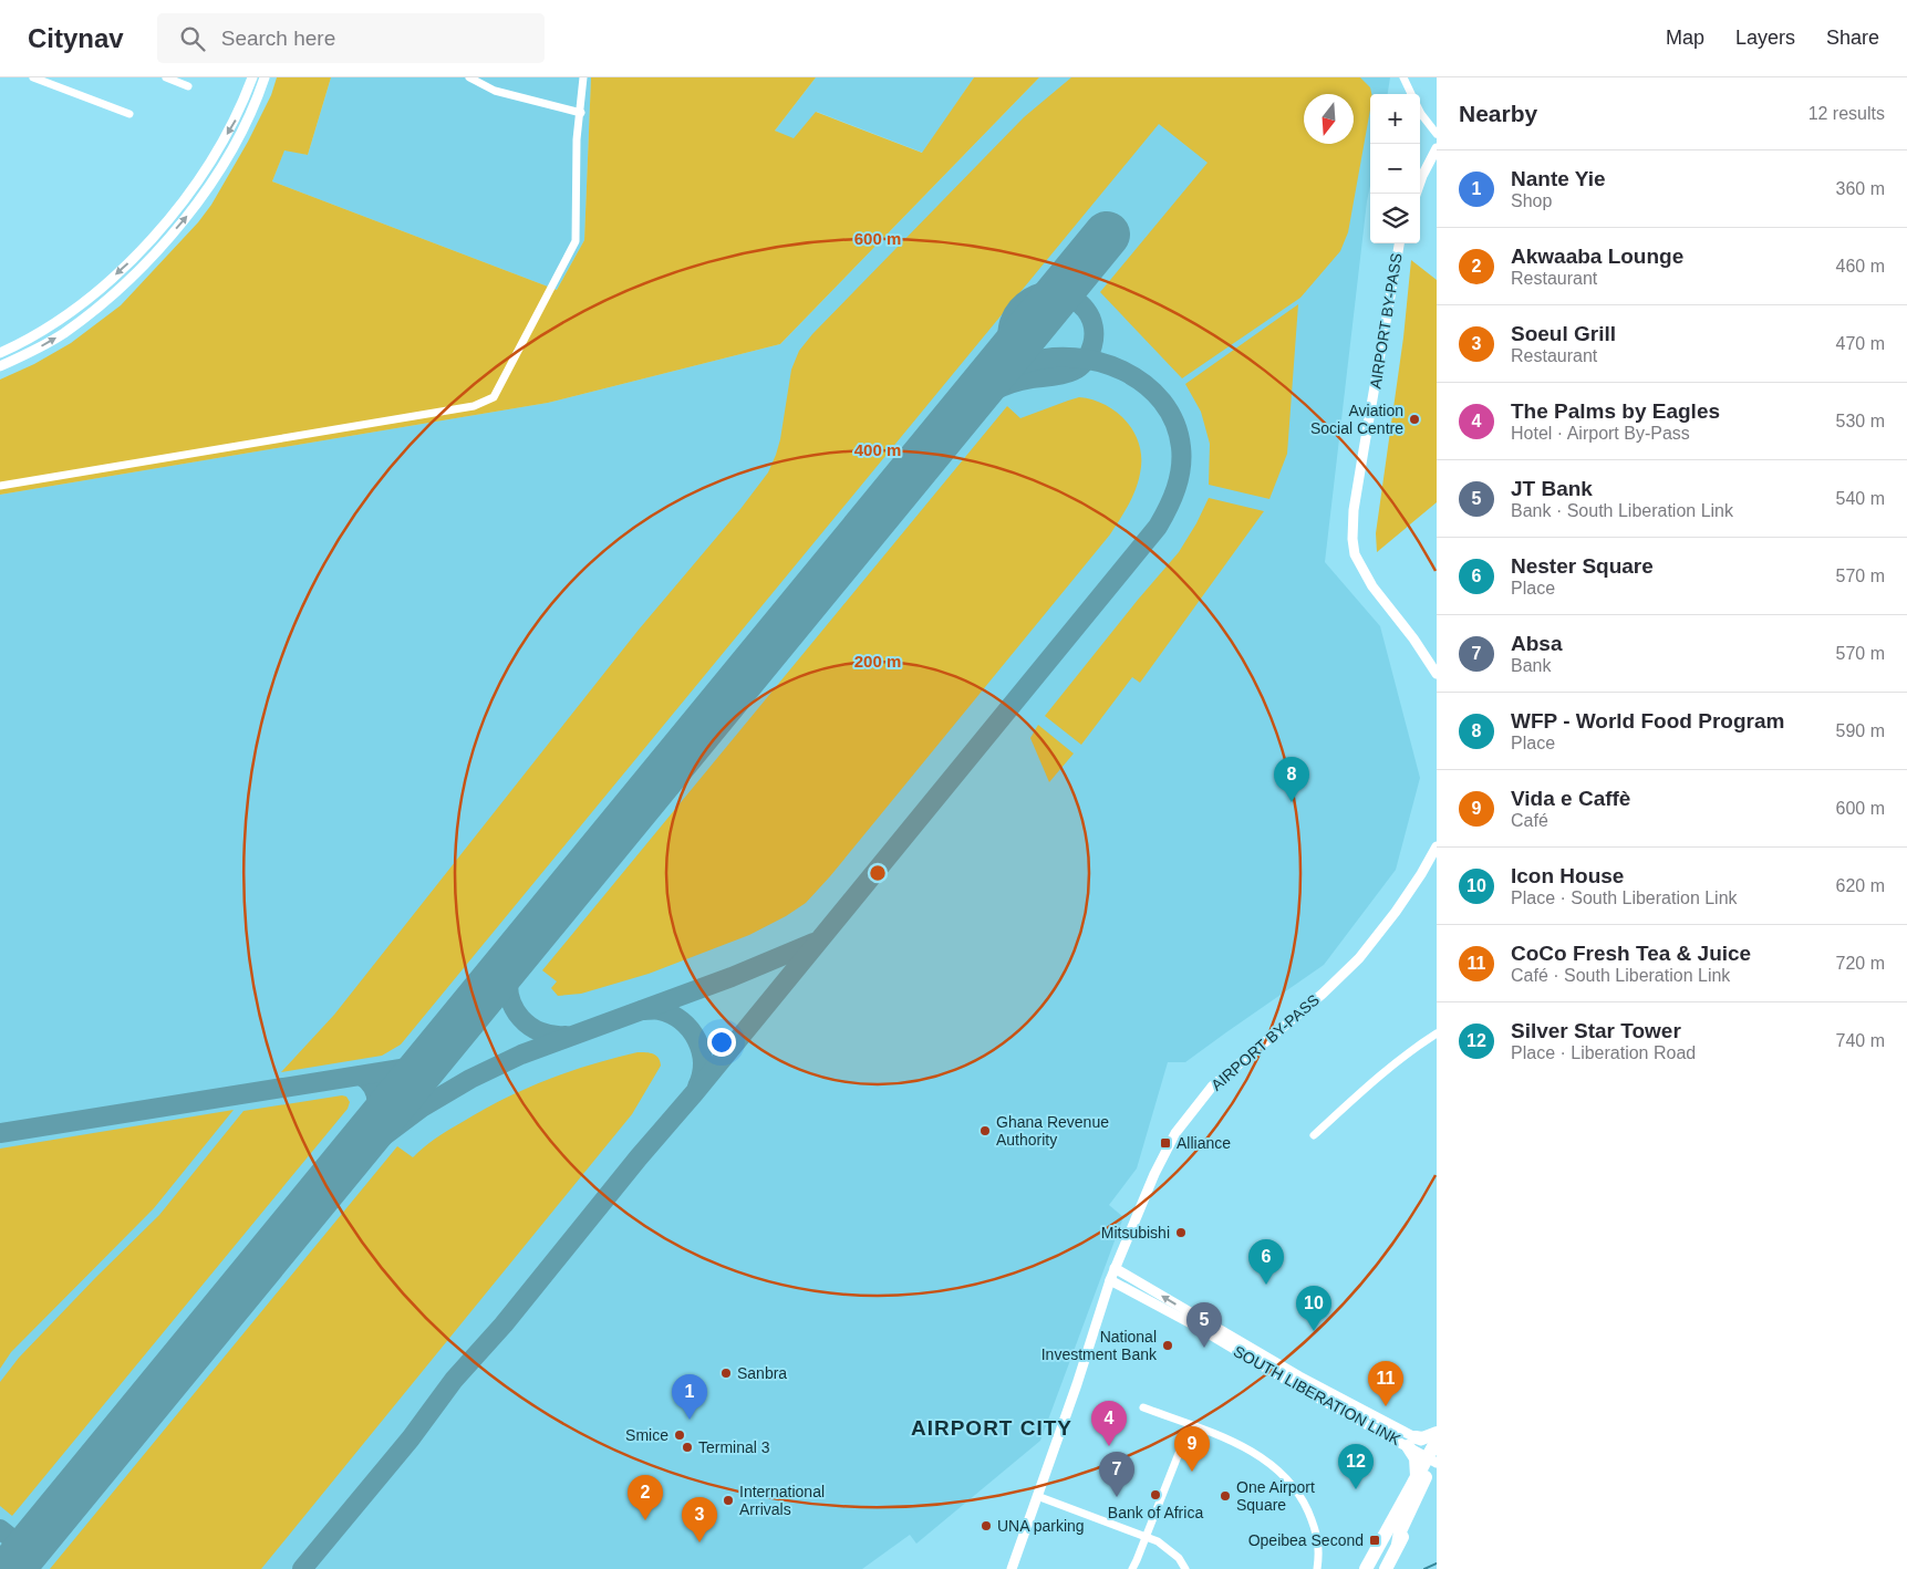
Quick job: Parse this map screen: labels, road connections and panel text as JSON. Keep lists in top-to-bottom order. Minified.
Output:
{"streets":{"main road":["AIRPORT BY-PASS","SOUTH LIBERATION LINK"]},"crossings":[["AIRPORT BY-PASS","SOUTH LIBERATION LINK"]],"districts":["AIRPORT CITY"],"places":{"other":["Aviation Social Centre","Ghana Revenue Authority","Mitsubishi","National Investment Bank","Sanbra","Smice","Terminal 3","Bank of Africa","One Airport Square","International Arrivals","UNA parking"],"transit":["Alliance","Opeibea Second"]},"north":"bottom","page":{"header":"Citynav","search":"Search here","nav":["Map","Layers","Share"],"heading":["Nearby","12 results"],"map_buttons":["+","−"],"list":[{"mark":"1","name":"Nante Yie","note":"Shop","value":"360 m"},{"mark":"2","name":"Akwaaba Lounge","note":"Restaurant","value":"460 m"},{"mark":"3","name":"Soeul Grill","note":"Restaurant","value":"470 m"},{"mark":"4","name":"The Palms by Eagles","note":"Hotel · Airport By-Pass","value":"530 m"},{"mark":"5","name":"JT Bank","note":"Bank · South Liberation Link","value":"540 m"},{"mark":"6","name":"Nester Square","note":"Place","value":"570 m"},{"mark":"7","name":"Absa","note":"Bank","value":"570 m"},{"mark":"8","name":"WFP - World Food Program","note":"Place","value":"590 m"},{"mark":"9","name":"Vida e Caffè","note":"Café","value":"600 m"},{"mark":"10","name":"Icon House","note":"Place · South Liberation Link","value":"620 m"},{"mark":"11","name":"CoCo Fresh Tea & Juice","note":"Café · South Liberation Link","value":"720 m"},{"mark":"12","name":"Silver Star Tower","note":"Place · Liberation Road","value":"740 m"}],"pins":["8","6","10","5","11","1","4","9","12","7","2","3"]},"rings":["600 m","400 m","200 m"]}
